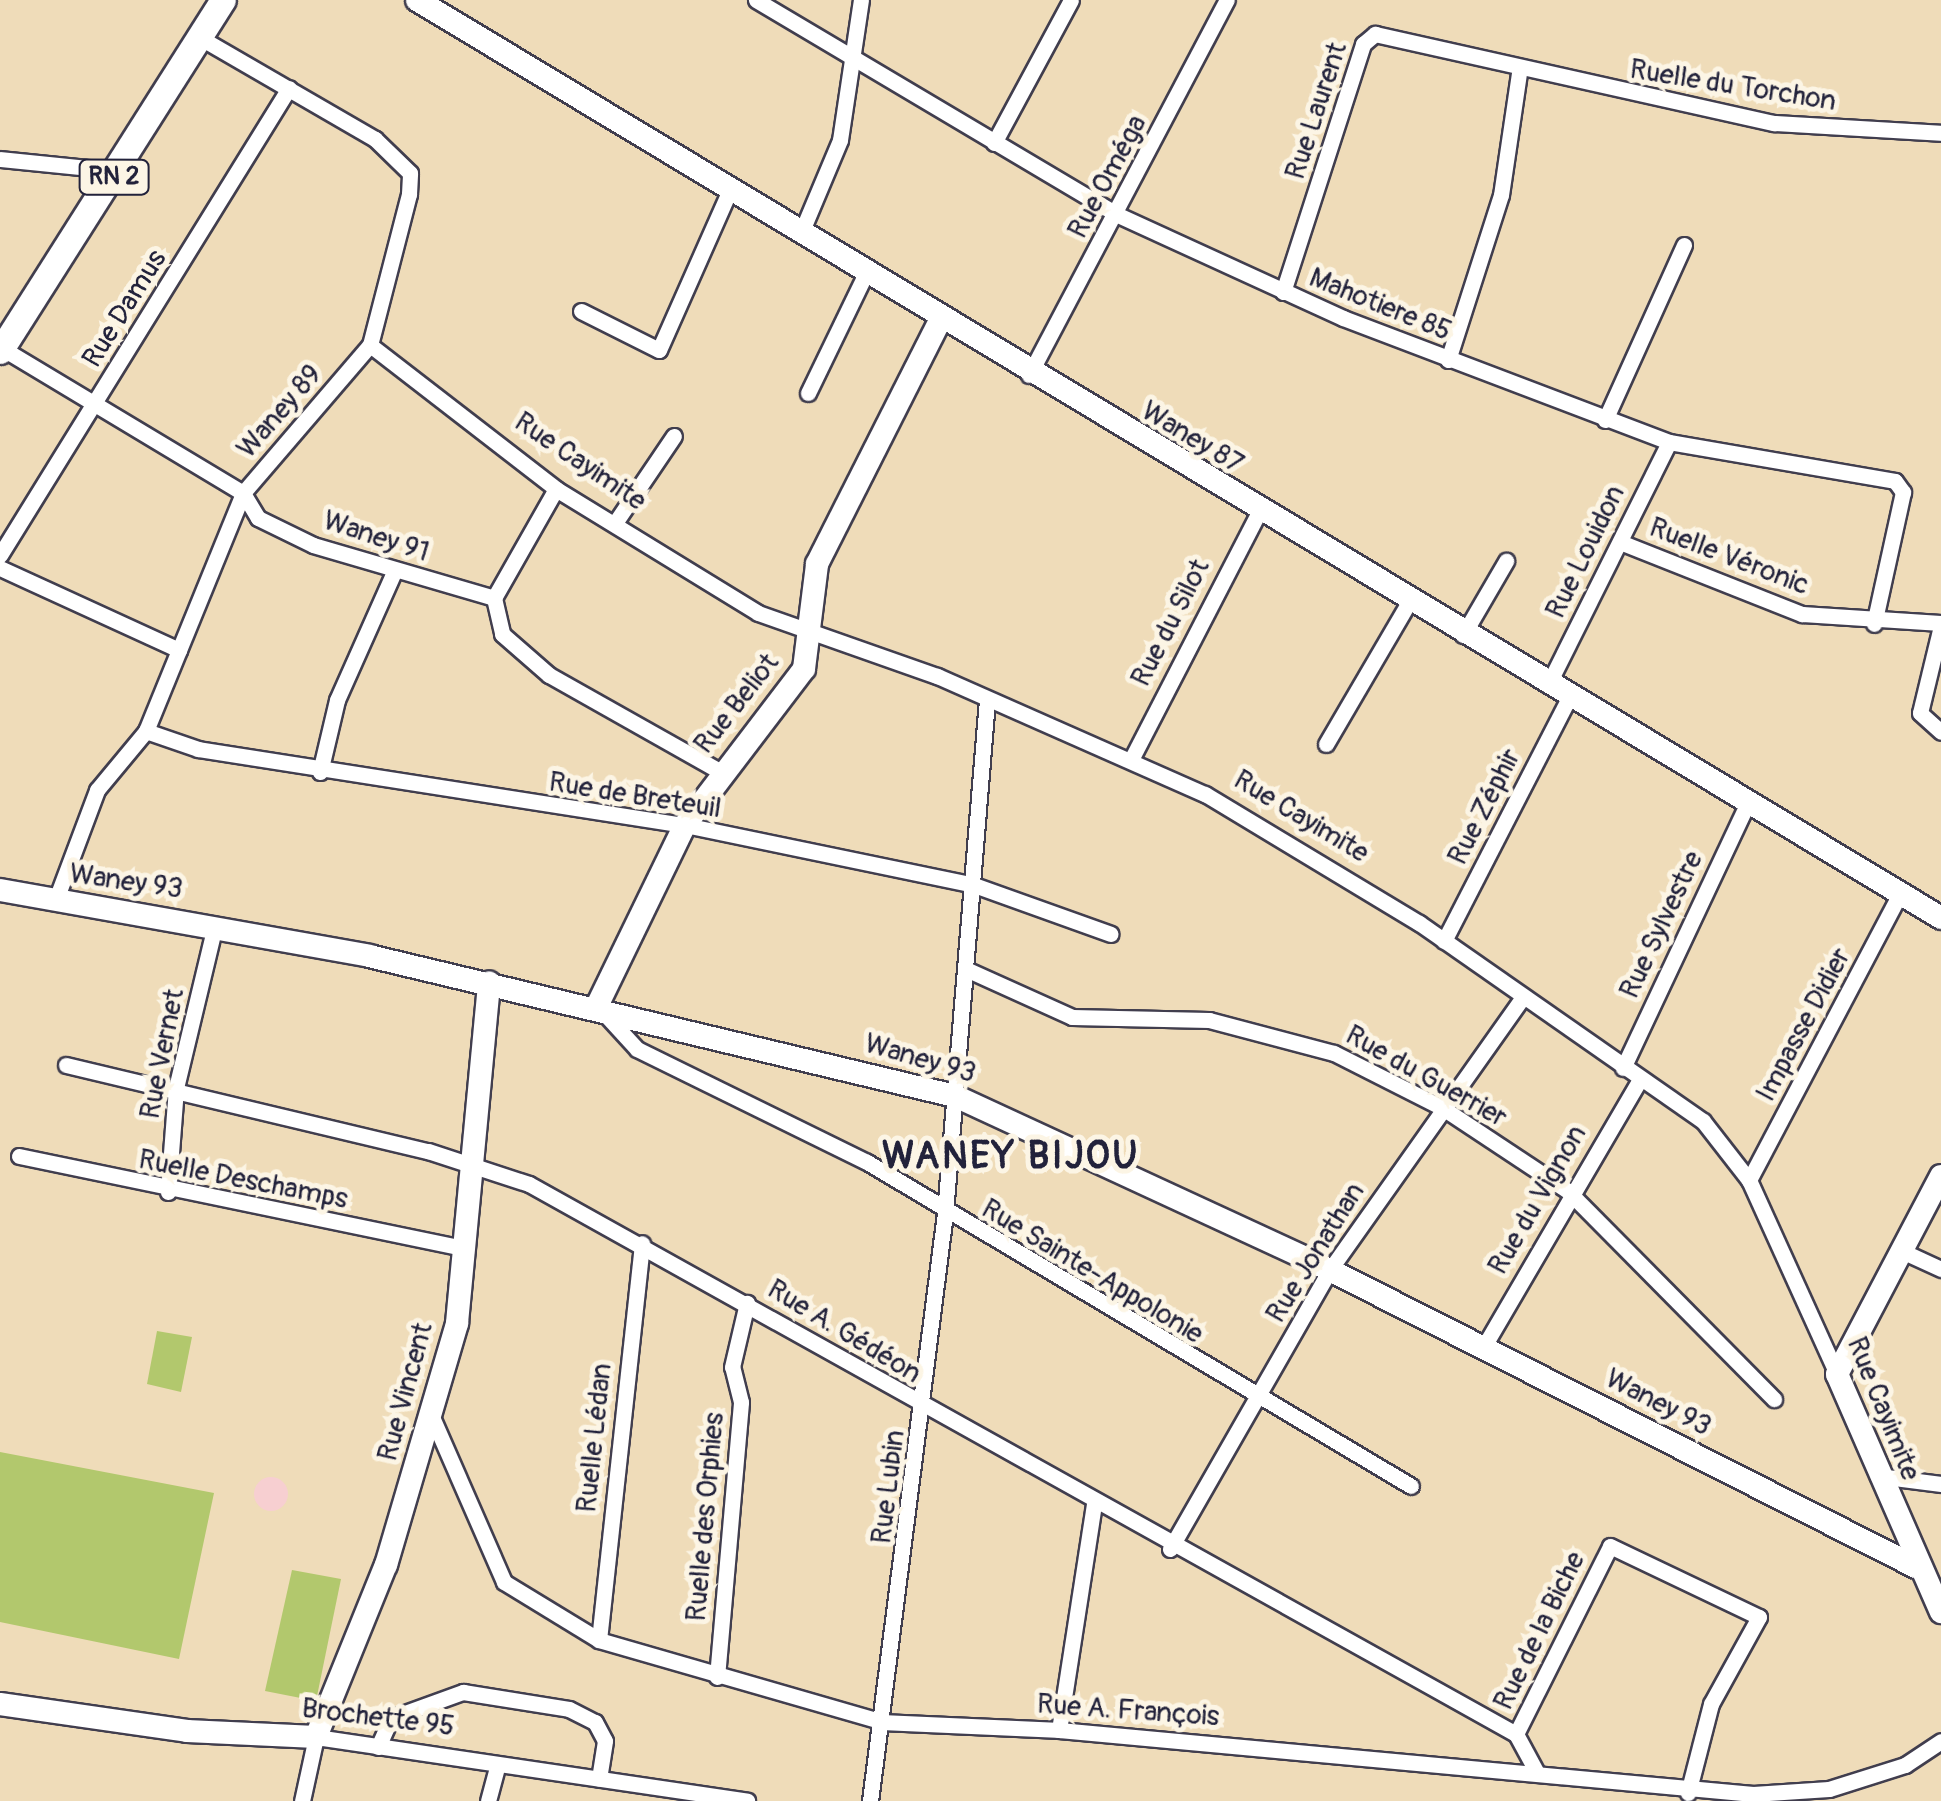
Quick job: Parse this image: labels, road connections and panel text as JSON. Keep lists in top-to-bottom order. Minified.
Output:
{"streets":{"main road":["RN 2"],"street":["Ruelle du Torchon","Rue Laurent","Rue Oméga","Mahotiere 85","Rue Damus","Waney 89","Waney 87","Rue Cayimite","Waney 91","Rue Louidon","Ruelle Véronic","Rue du Silot","Rue Beliot","Rue de Breteuil","Rue Zéphir","Waney 93","Rue Sylvestre","Impasse Didier","Rue Vernet","Rue du Guerrier","Ruelle Deschamps","Rue du Vignon","Rue Jonathan","Rue Sainte-Appolonie","Rue A. Gédéon","Rue Vincent","Ruelle Lédan","Rue Lubin","Ruelle des Orphies","Rue de la Biche","Rue A. François","Brochette 95"]},"crossings":[["Ruelle du Torchon","Rue Laurent"],["Rue Laurent","Mahotiere 85"],["RN 2","Waney 89"],["RN 2","Waney 91"],["Rue Oméga","Mahotiere 85"],["Rue Oméga","Waney 87"],["Mahotiere 85","Rue Louidon"],["Mahotiere 85","Ruelle Véronic"],["Rue Damus","Waney 89"],["Rue Damus","Waney 91"],["Waney 89","Rue Cayimite"],["Waney 89","Waney 91"],["Waney 89","Rue de Breteuil"],["Waney 89","Waney 93"],["Waney 87","Rue Louidon"],["Waney 87","Rue du Silot"],["Waney 87","Rue Beliot"],["Waney 87","Rue Zéphir"],["Waney 87","Rue Sylvestre"],["Waney 87","Impasse Didier"],["Rue Cayimite","Rue du Silot"],["Rue Cayimite","Rue Beliot"],["Rue Cayimite","Rue Zéphir"],["Rue Cayimite","Waney 93"],["Rue Cayimite","Rue Sylvestre"],["Rue Cayimite","Impasse Didier"],["Rue Cayimite","Rue du Vignon"],["Rue Cayimite","Rue Jonathan"],["Rue Cayimite","Rue Lubin"],["Rue Louidon","Ruelle Véronic"],["Rue Louidon","Rue Zéphir"],["Rue Beliot","Rue de Breteuil"],["Rue Beliot","Waney 93"],["Rue Beliot","Rue Sainte-Appolonie"],["Rue de Breteuil","Rue Lubin"],["Waney 93","Rue Vernet"],["Waney 93","Rue du Vignon"],["Waney 93","Rue Jonathan"],["Waney 93","Rue Sainte-Appolonie"],["Waney 93","Rue Vincent"],["Waney 93","Rue Lubin"],["Rue Vernet","Ruelle Deschamps"],["Rue Vernet","Rue A. Gédéon"],["Rue du Guerrier","Rue du Vignon"],["Rue du Guerrier","Rue Jonathan"],["Rue du Guerrier","Rue Lubin"],["Ruelle Deschamps","Rue Vincent"],["Rue Jonathan","Rue Sainte-Appolonie"],["Rue Jonathan","Rue A. Gédéon"],["Rue Sainte-Appolonie","Rue Lubin"],["Rue A. Gédéon","Rue Vincent"],["Rue A. Gédéon","Ruelle Lédan"],["Rue A. Gédéon","Rue Lubin"],["Rue A. Gédéon","Ruelle des Orphies"],["Rue A. Gédéon","Rue de la Biche"],["Rue Vincent","Rue A. François"],["Rue Vincent","Brochette 95"],["Ruelle Lédan","Rue A. François"],["Rue Lubin","Rue A. François"],["Ruelle des Orphies","Rue A. François"],["Rue de la Biche","Rue A. François"]],"districts":["WANEY BIJOU"]}
